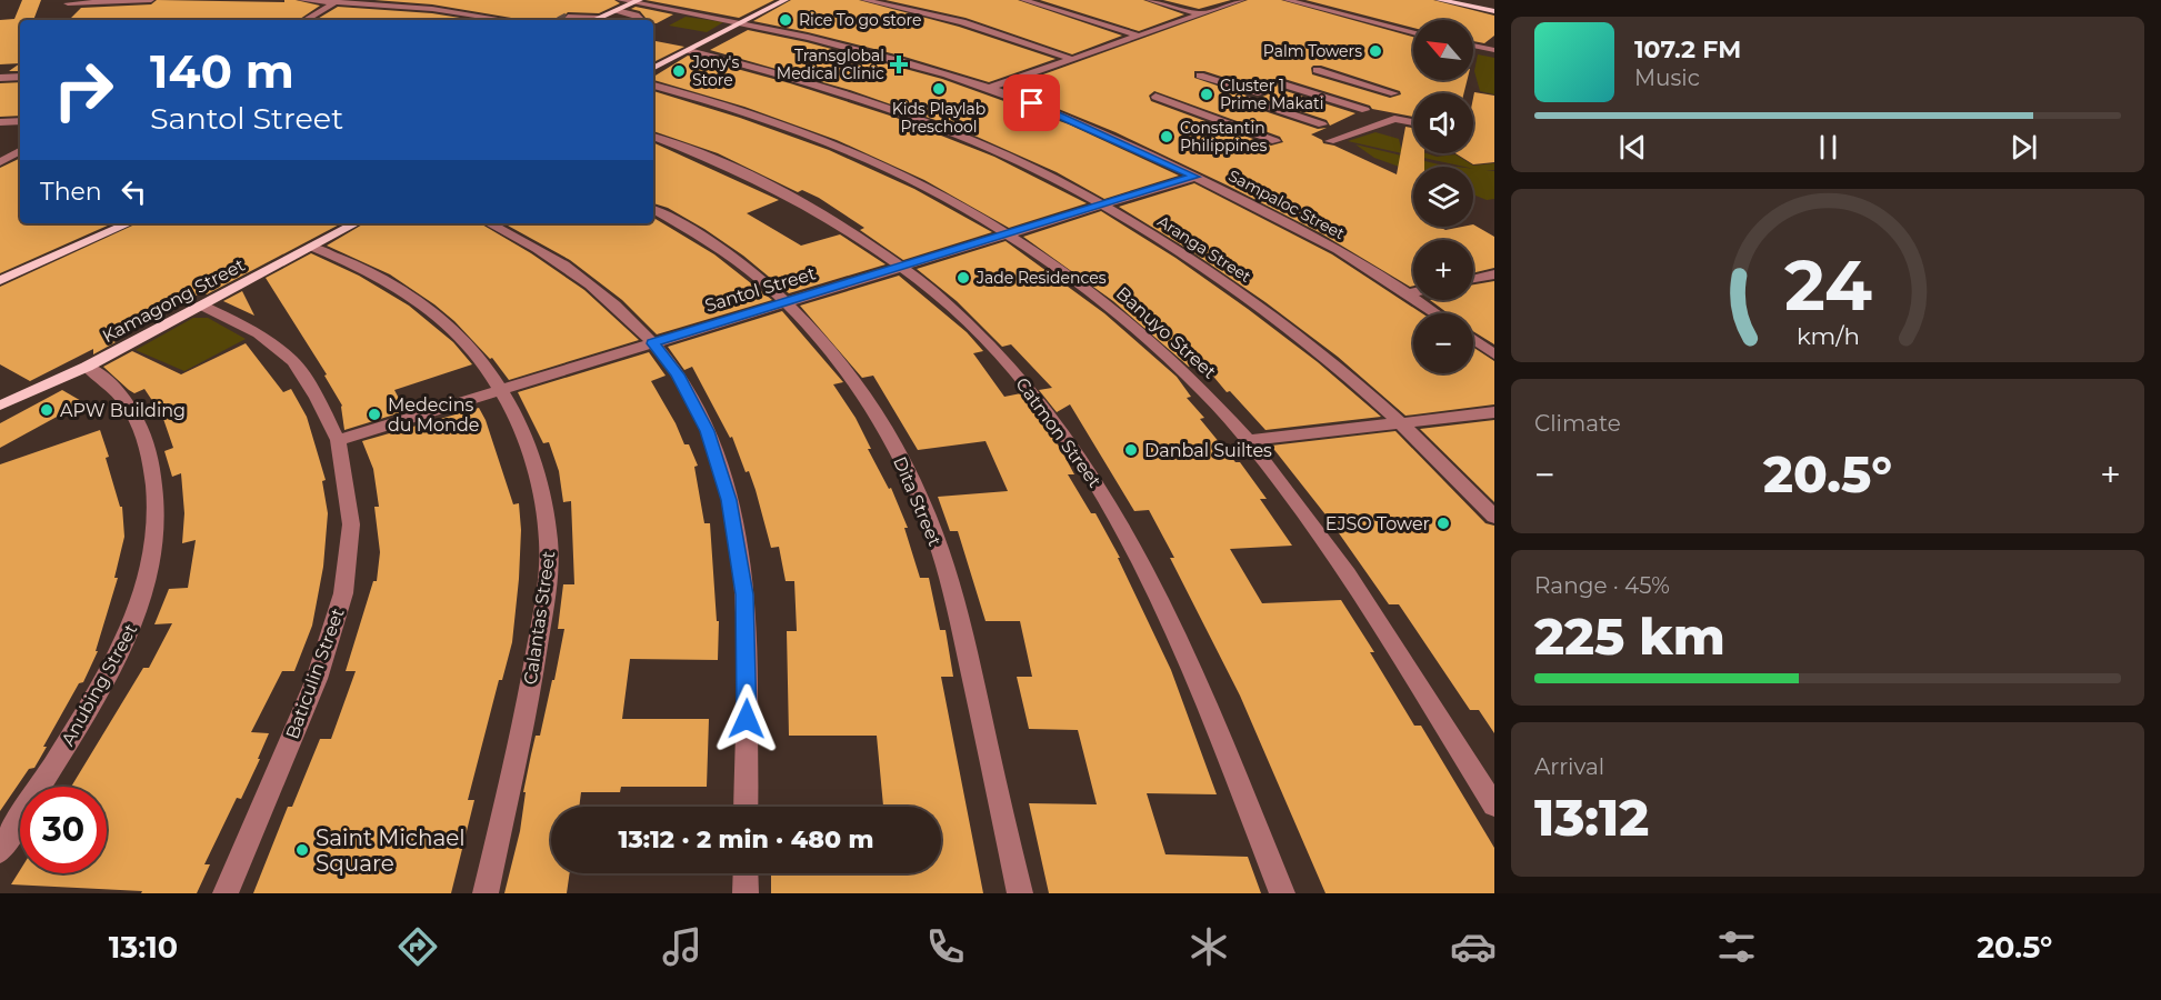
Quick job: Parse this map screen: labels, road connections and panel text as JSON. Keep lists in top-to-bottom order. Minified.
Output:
{"streets":{"main road":["Kamagong Street"],"street":["Sampaloc Street","Aranga Street","Santol Street","Banuyo Street","Catmon Street","Dita Street","Calantas Street","Baticulin Street","Anubing Street"]},"crossings":[["Sampaloc Street","Santol Street"],["Aranga Street","Santol Street"],["Santol Street","Banuyo Street"],["Santol Street","Catmon Street"],["Santol Street","Dita Street"],["Santol Street","Calantas Street"],["Santol Street","Baticulin Street"],["Kamagong Street","Calantas Street"],["Kamagong Street","Baticulin Street"],["Kamagong Street","Anubing Street"]],"places":{"other":["Rice To go store","Palm Towers","Jony's Store","Kids Playlab Preschool","Cluster 1 Prime Makati","Constantin Philippines","Jade Residences","APW Building","Medecins du Monde","Danbal Suiltes","EJSO Tower","Saint Michael Square"],"health":["Transglobal Medical Clinic"]},"north":"top left","page":{"map_buttons":["+","−"],"turn":["140 m","Santol Street"],"song":["107.2 FM","Music"],"then":"Then","tile":["Climate",["Range · 45%","225 km"],["Arrival","13:12"]],"heat":["−","20.5°","+"],"limit":"30","trip":"13:12 · 2 min · 480 m","tabs":["13:10","20.5°"],"gauge":["24","km/h"]}}
